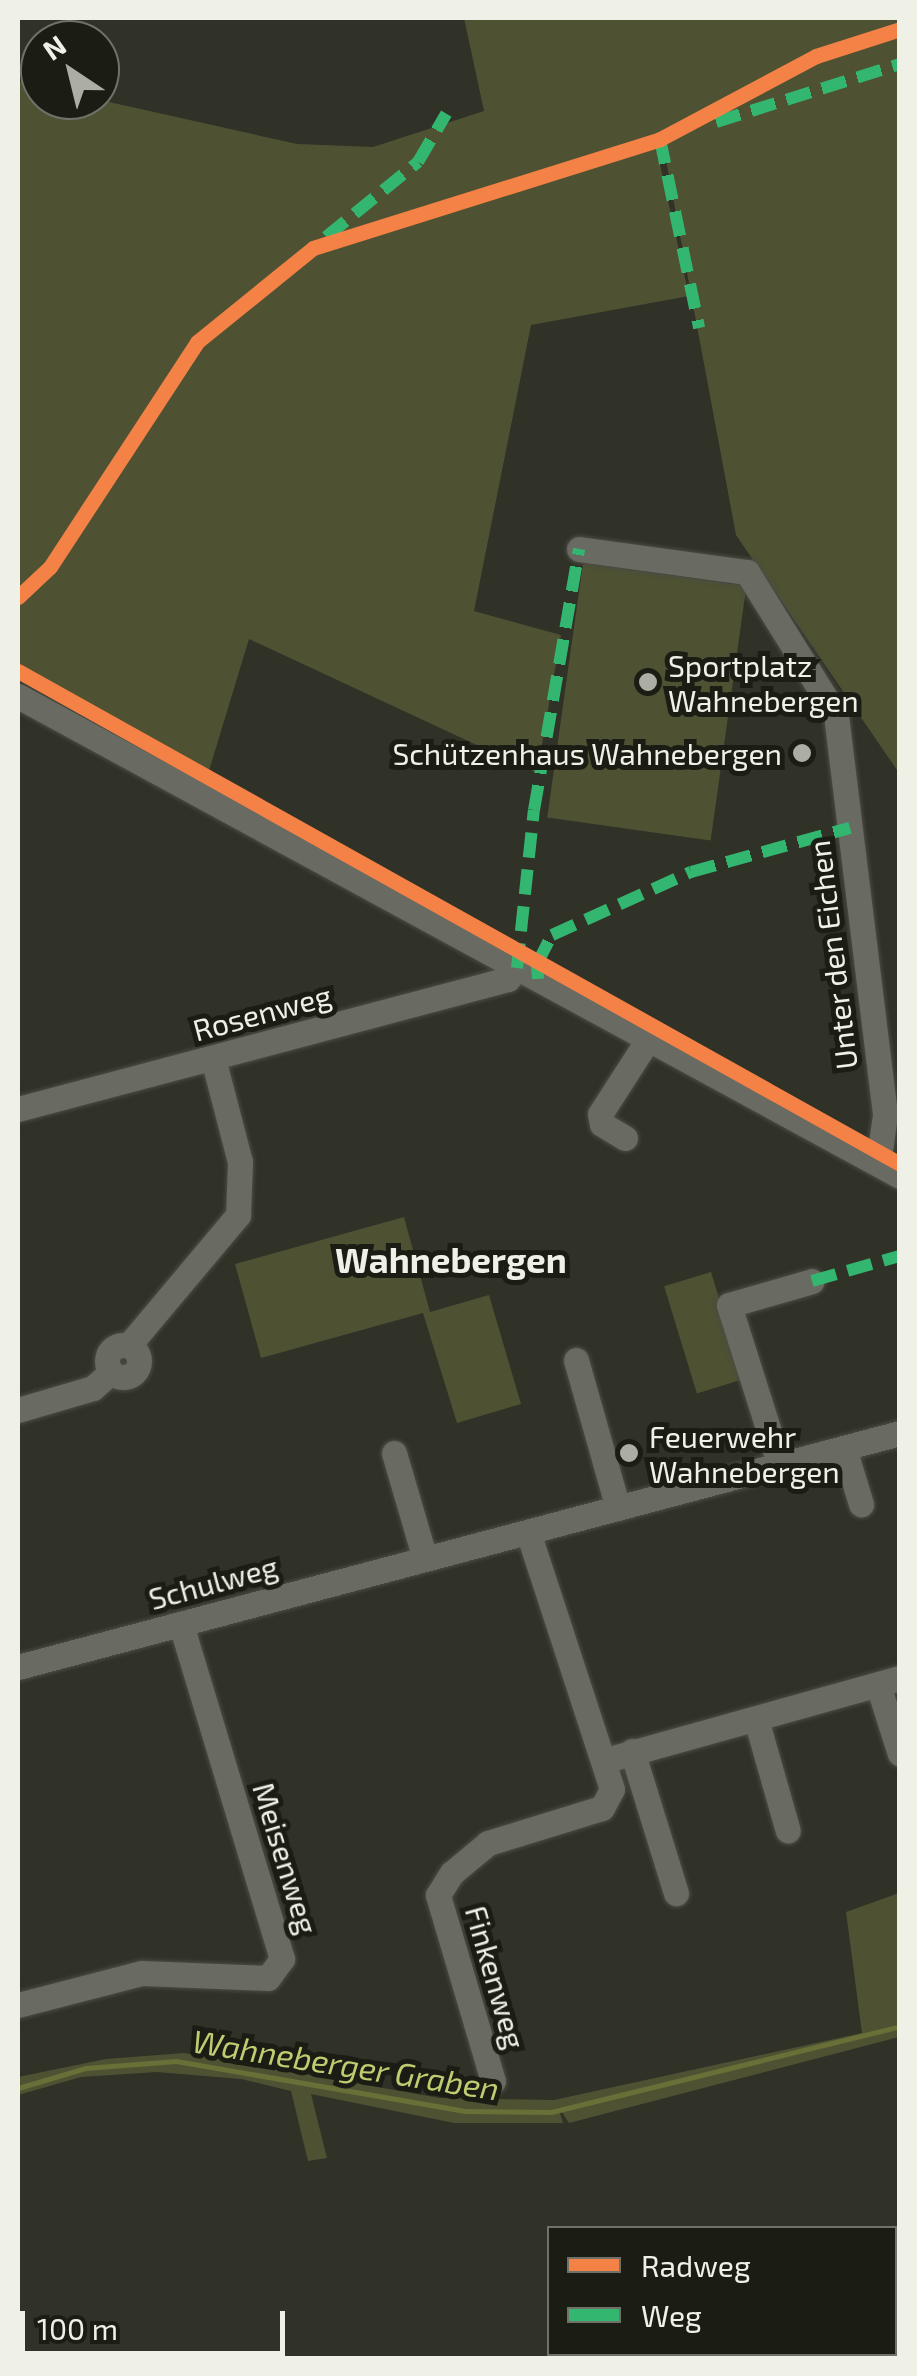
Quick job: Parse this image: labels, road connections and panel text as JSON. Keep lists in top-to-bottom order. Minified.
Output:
{"streets":{"street":["Unter den Eichen","Rosenweg","Schulweg","Meisenweg","Finkenweg"]},"crossings":[["Schulweg","Meisenweg"],["Schulweg","Finkenweg"]],"districts":["Wahnebergen"],"water":["Wahneberger Graben"],"places":["Sportplatz Wahnebergen","Schützenhaus Wahnebergen","Feuerwehr Wahnebergen"],"legend":["Radweg","Weg"],"scale_bar":"100 m","north":"top left"}
